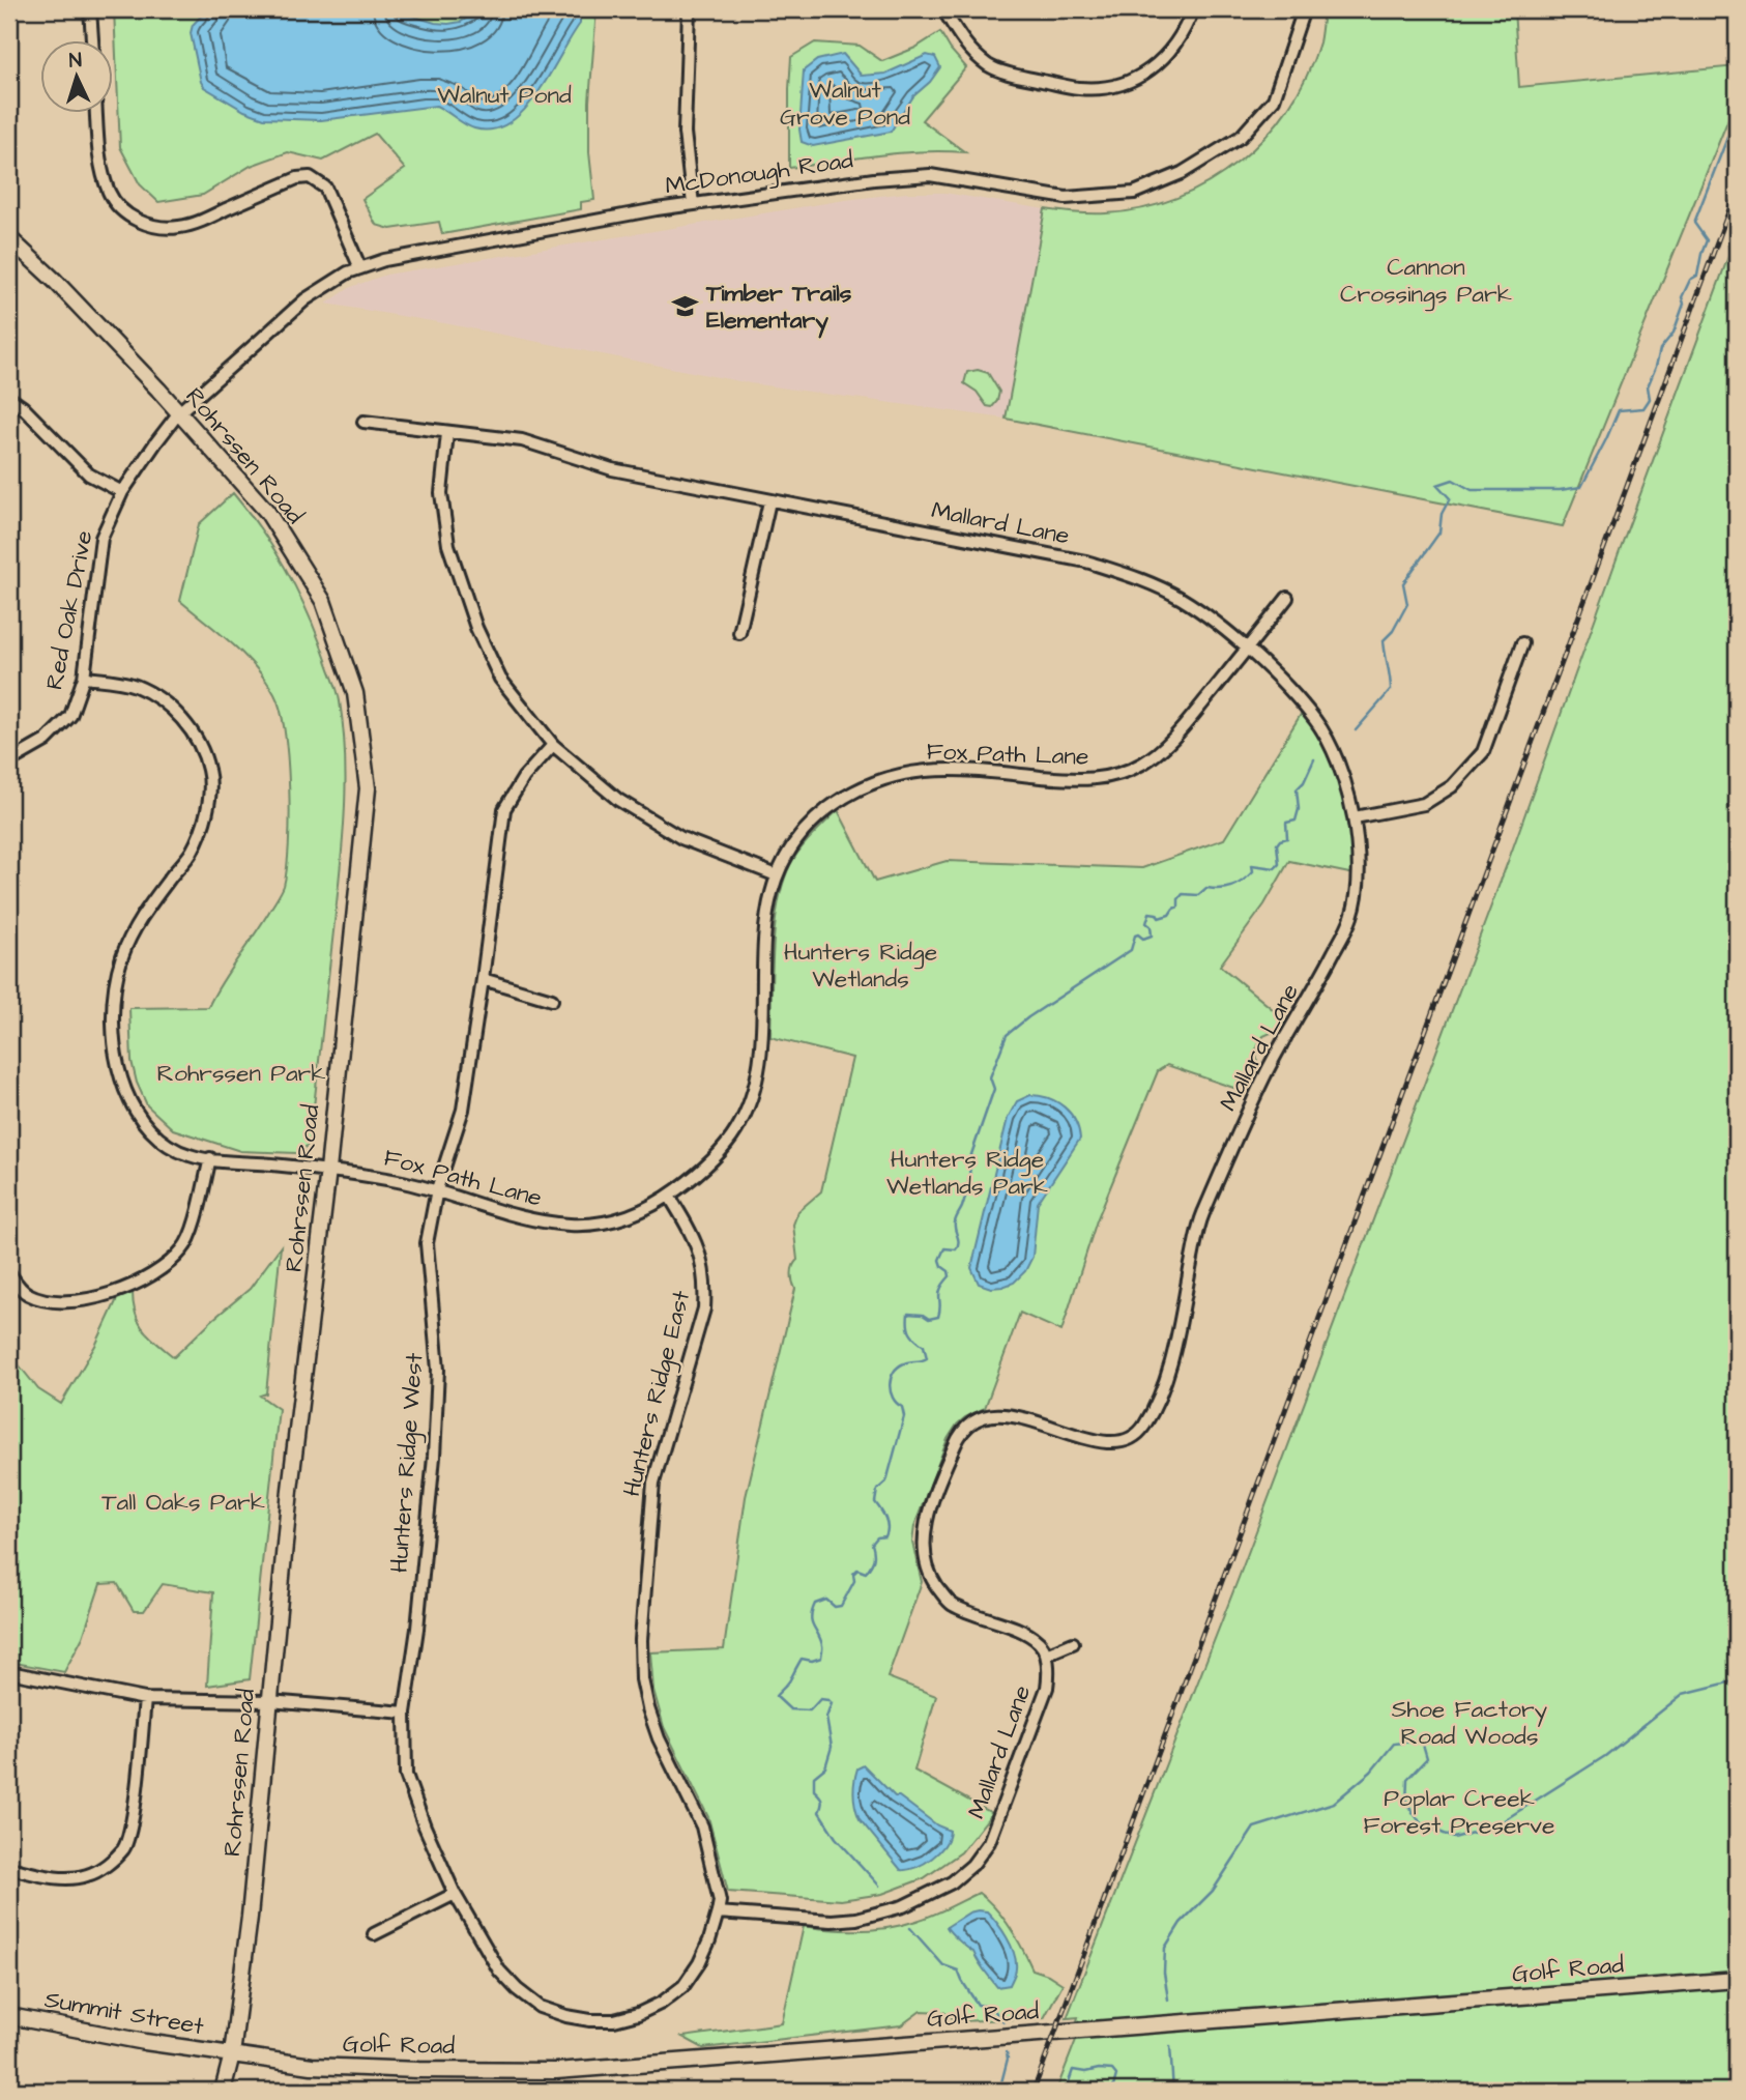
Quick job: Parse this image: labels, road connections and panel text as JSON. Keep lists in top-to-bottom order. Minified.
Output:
{"streets":{"street":["McDonough Road","Rohrssen Road","Mallard Lane","Red Oak Drive","Fox Path Lane","Hunters Ridge East","Hunters Ridge West","Golf Road","Summit Street"]},"crossings":[["McDonough Road","Rohrssen Road"],["McDonough Road","Red Oak Drive"],["Rohrssen Road","Red Oak Drive"],["Rohrssen Road","Fox Path Lane"],["Rohrssen Road","Golf Road"],["Rohrssen Road","Summit Street"],["Mallard Lane","Fox Path Lane"],["Mallard Lane","Hunters Ridge East"],["Red Oak Drive","Fox Path Lane"],["Fox Path Lane","Hunters Ridge East"],["Fox Path Lane","Hunters Ridge West"],["Hunters Ridge East","Hunters Ridge West"],["Golf Road","Summit Street"]],"parks":["Walnut Grove Pond","Walnut Pond","Cannon Crossings Park","Hunters Ridge Wetlands","Rohrssen Park","Hunters Ridge Wetlands Park","Tall Oaks Park","Shoe Factory Road Woods","Poplar Creek Forest Preserve"],"places":{"school or university":["Timber Trails Elementary"]},"north":"top"}
